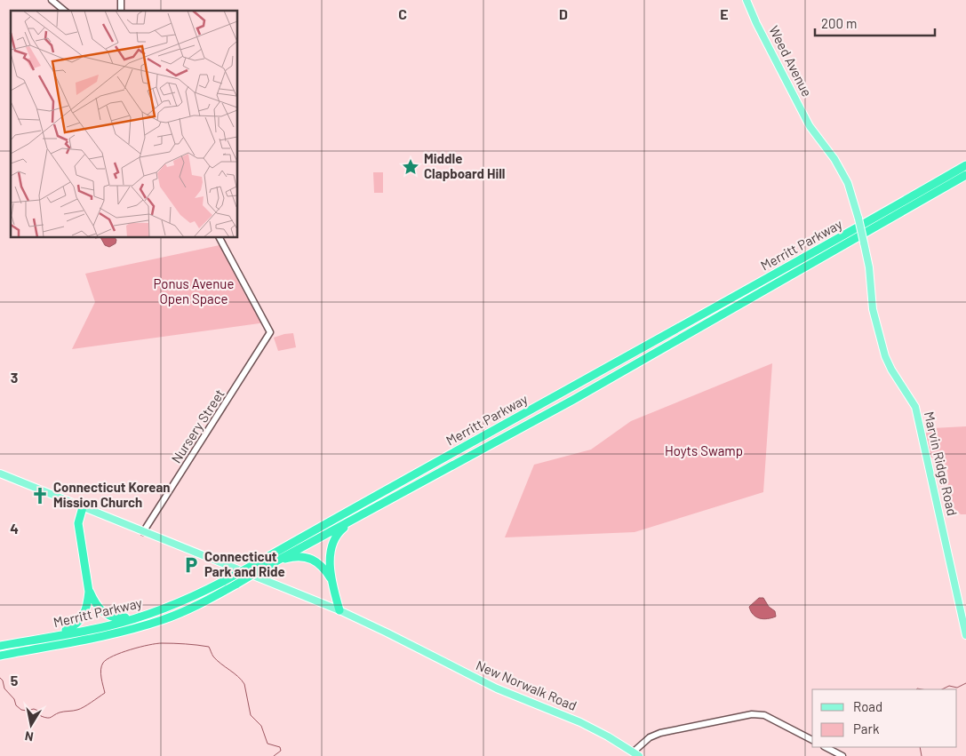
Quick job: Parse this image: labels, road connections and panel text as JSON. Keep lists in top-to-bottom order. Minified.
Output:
{"streets":{"highway":["Merritt Parkway"],"main road":["Weed Avenue","Marvin Ridge Road","New Norwalk Road"],"street":["Nursery Street"]},"crossings":[["Weed Avenue","Marvin Ridge Road"],["Nursery Street","New Norwalk Road"]],"parks":["Ponus Avenue Open Space","Hoyts Swamp"],"places":{"place":["Middle Clapboard Hill"],"church":["Connecticut Korean Mission Church"],"parking":["Connecticut Park and Ride"]},"legend":["Road","Park"],"scale_bar":"200 m","north":"bottom","grid":{"columns":["C","D","E"],"rows":["3","4","5"]}}
